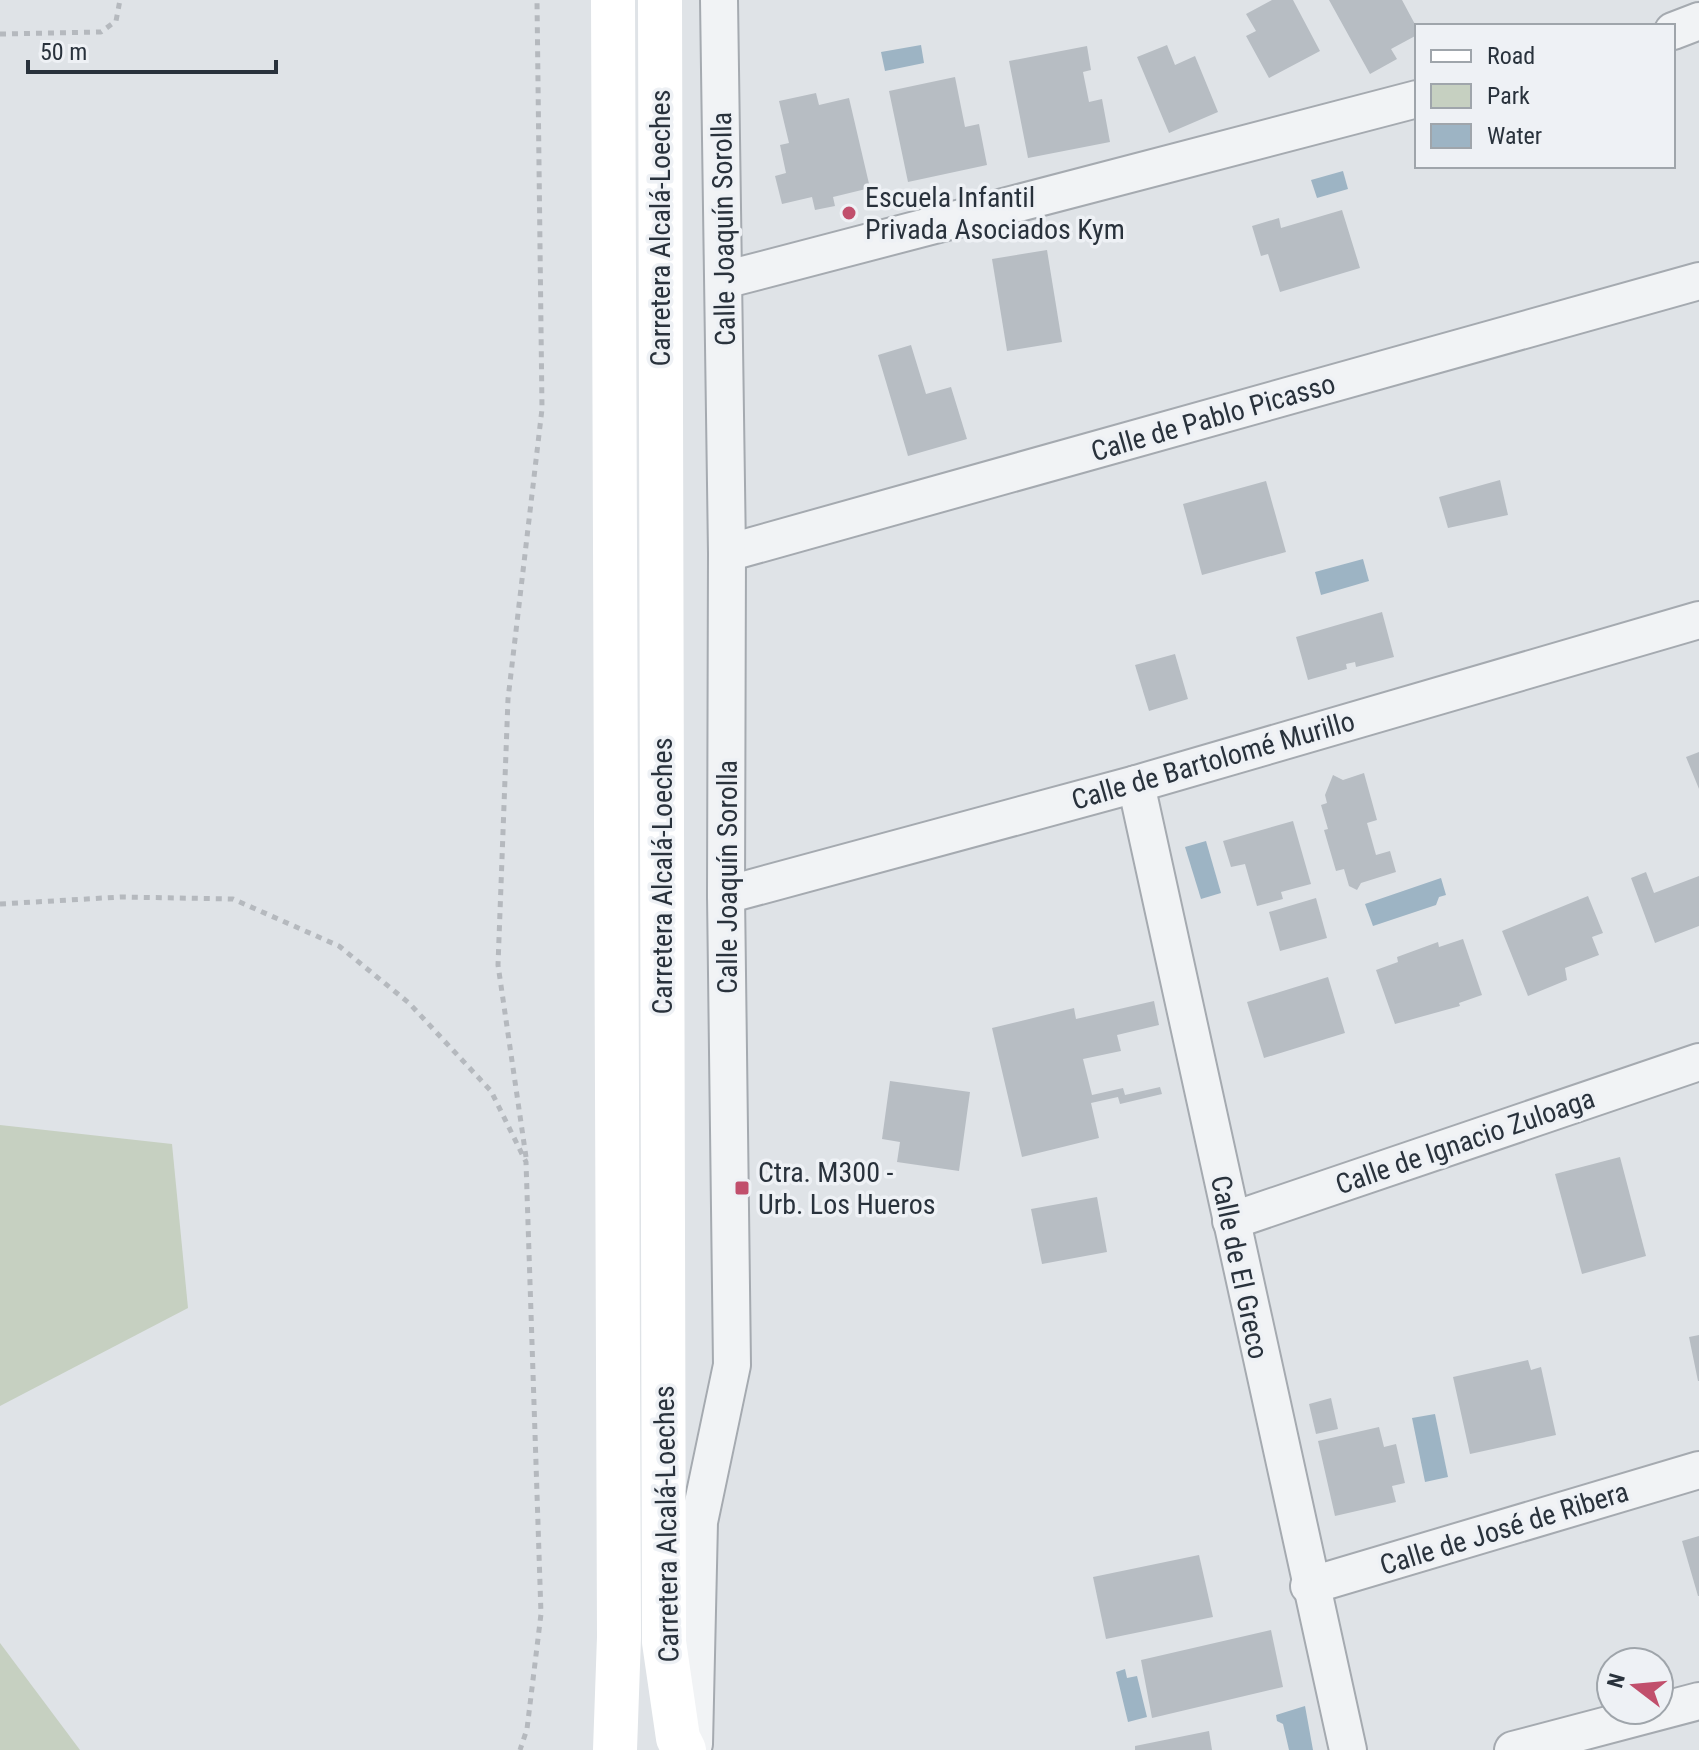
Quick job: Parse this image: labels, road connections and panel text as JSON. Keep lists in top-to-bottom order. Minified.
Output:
{"streets":{"main road":["Carretera Alcalá-Loeches"],"street":["Calle Joaquín Sorolla","Calle de Pablo Picasso","Calle de Bartolomé Murillo","Calle de Ignacio Zuloaga","Calle de El Greco","Calle de José de Ribera"]},"crossings":[["Calle Joaquín Sorolla","Calle de Pablo Picasso"],["Calle Joaquín Sorolla","Calle de Bartolomé Murillo"],["Calle de Bartolomé Murillo","Calle de El Greco"],["Calle de Ignacio Zuloaga","Calle de El Greco"],["Calle de El Greco","Calle de José de Ribera"]],"places":{"other":["Escuela Infantil Privada Asociados Kym"],"transit":["Ctra. M300 - Urb. Los Hueros"]},"legend":["Road","Park","Water"],"scale_bar":"50 m","north":"left"}
